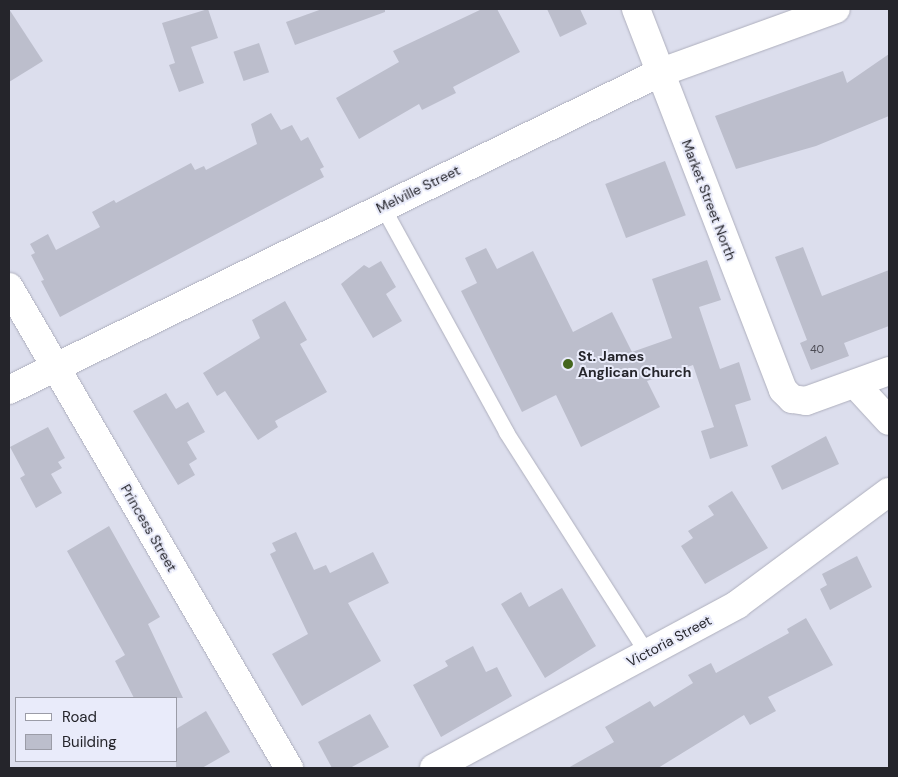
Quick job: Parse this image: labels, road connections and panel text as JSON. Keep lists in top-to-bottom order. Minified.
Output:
{"streets":{"street":["Melville Street","Market Street North","Princess Street","Victoria Street"]},"crossings":[["Melville Street","Market Street North"],["Melville Street","Princess Street"]],"places":["St. James Anglican Church"],"house_numbers":["40"],"legend":["Road","Building"]}
